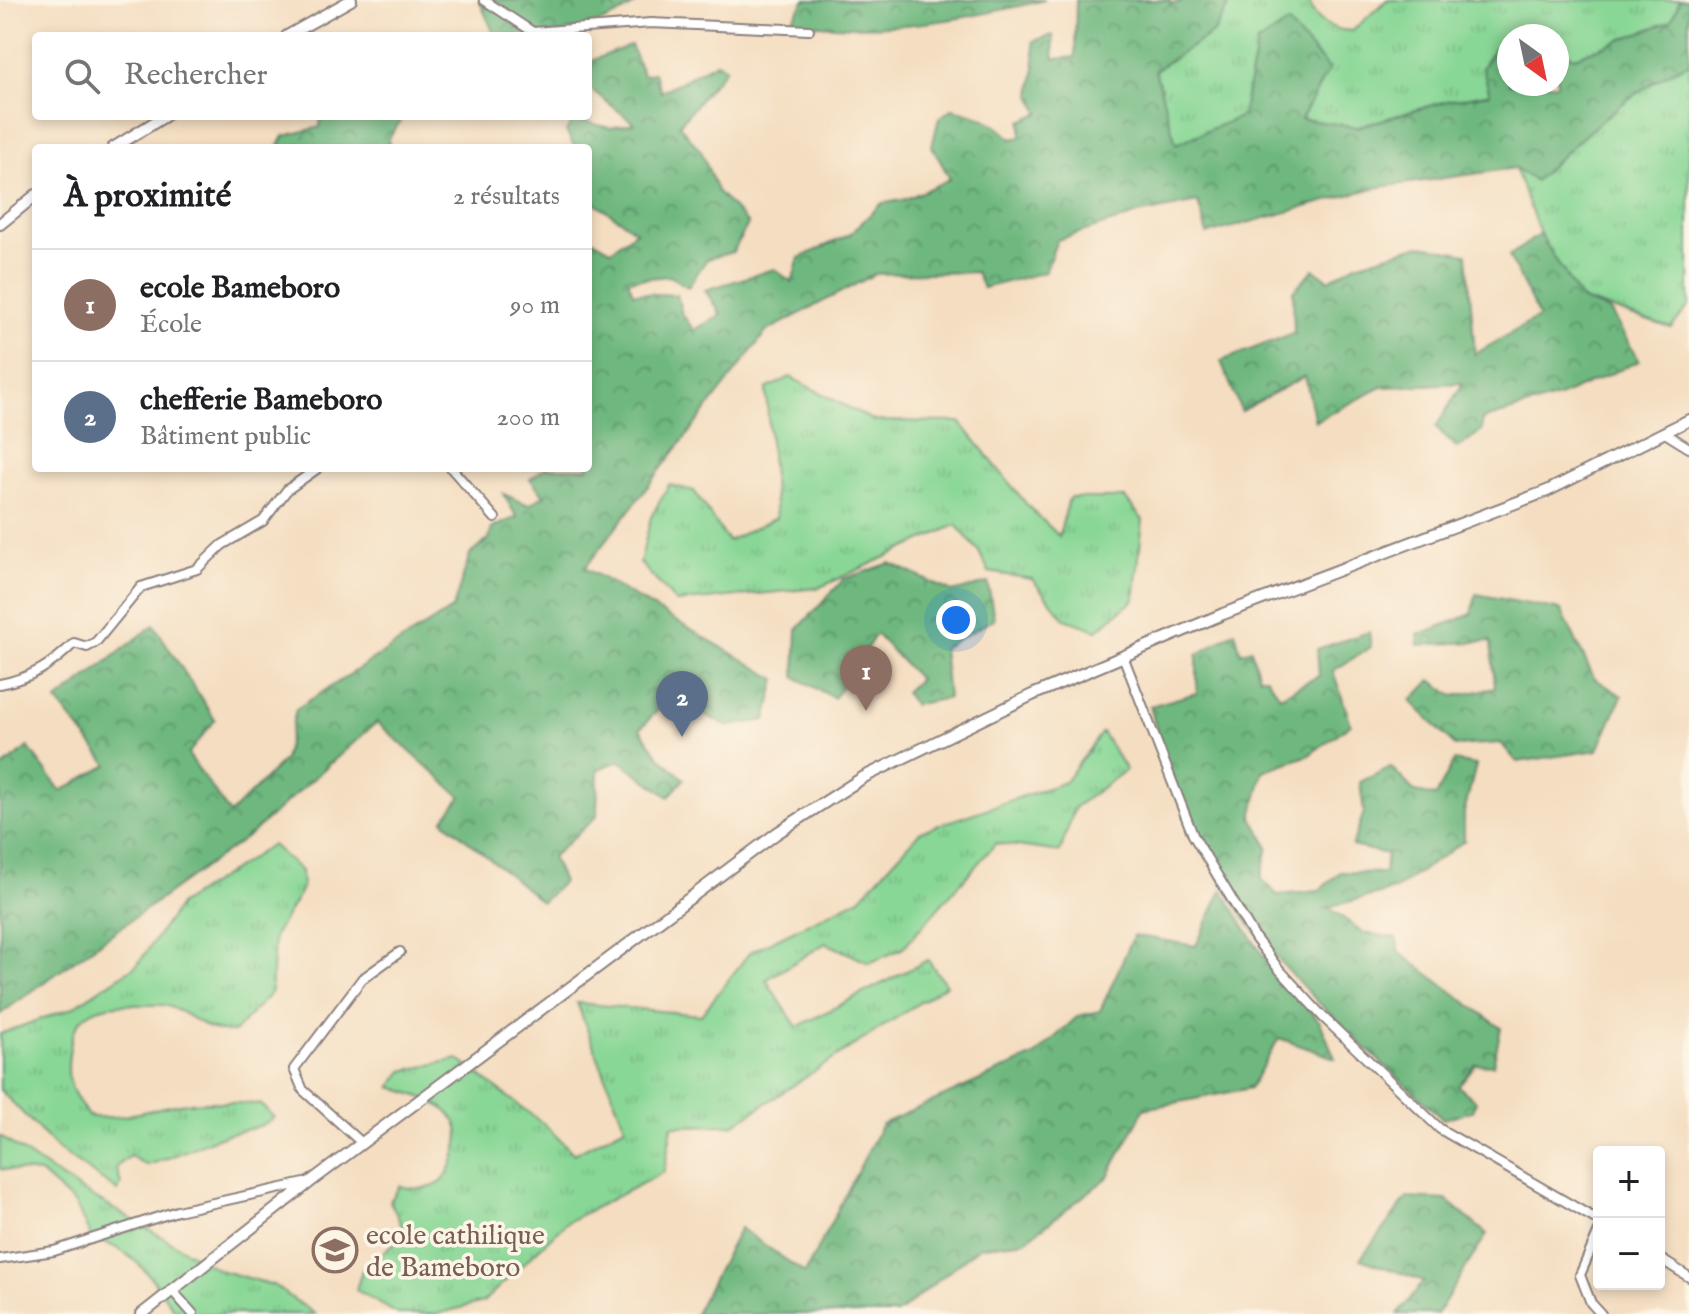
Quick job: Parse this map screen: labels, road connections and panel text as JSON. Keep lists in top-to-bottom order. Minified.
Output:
{"places":{"school or university":["ecole cathilique de Bameboro"]},"north":"bottom right","page":{"search":"Rechercher","heading":["À proximité","2 résultats"],"list":[{"mark":"1","name":"ecole Bameboro","note":"École","value":"90 m"},{"mark":"2","name":"chefferie Bameboro","note":"Bâtiment public","value":"200 m"}],"pins":["1","2"],"map_buttons":["+","−"]}}
